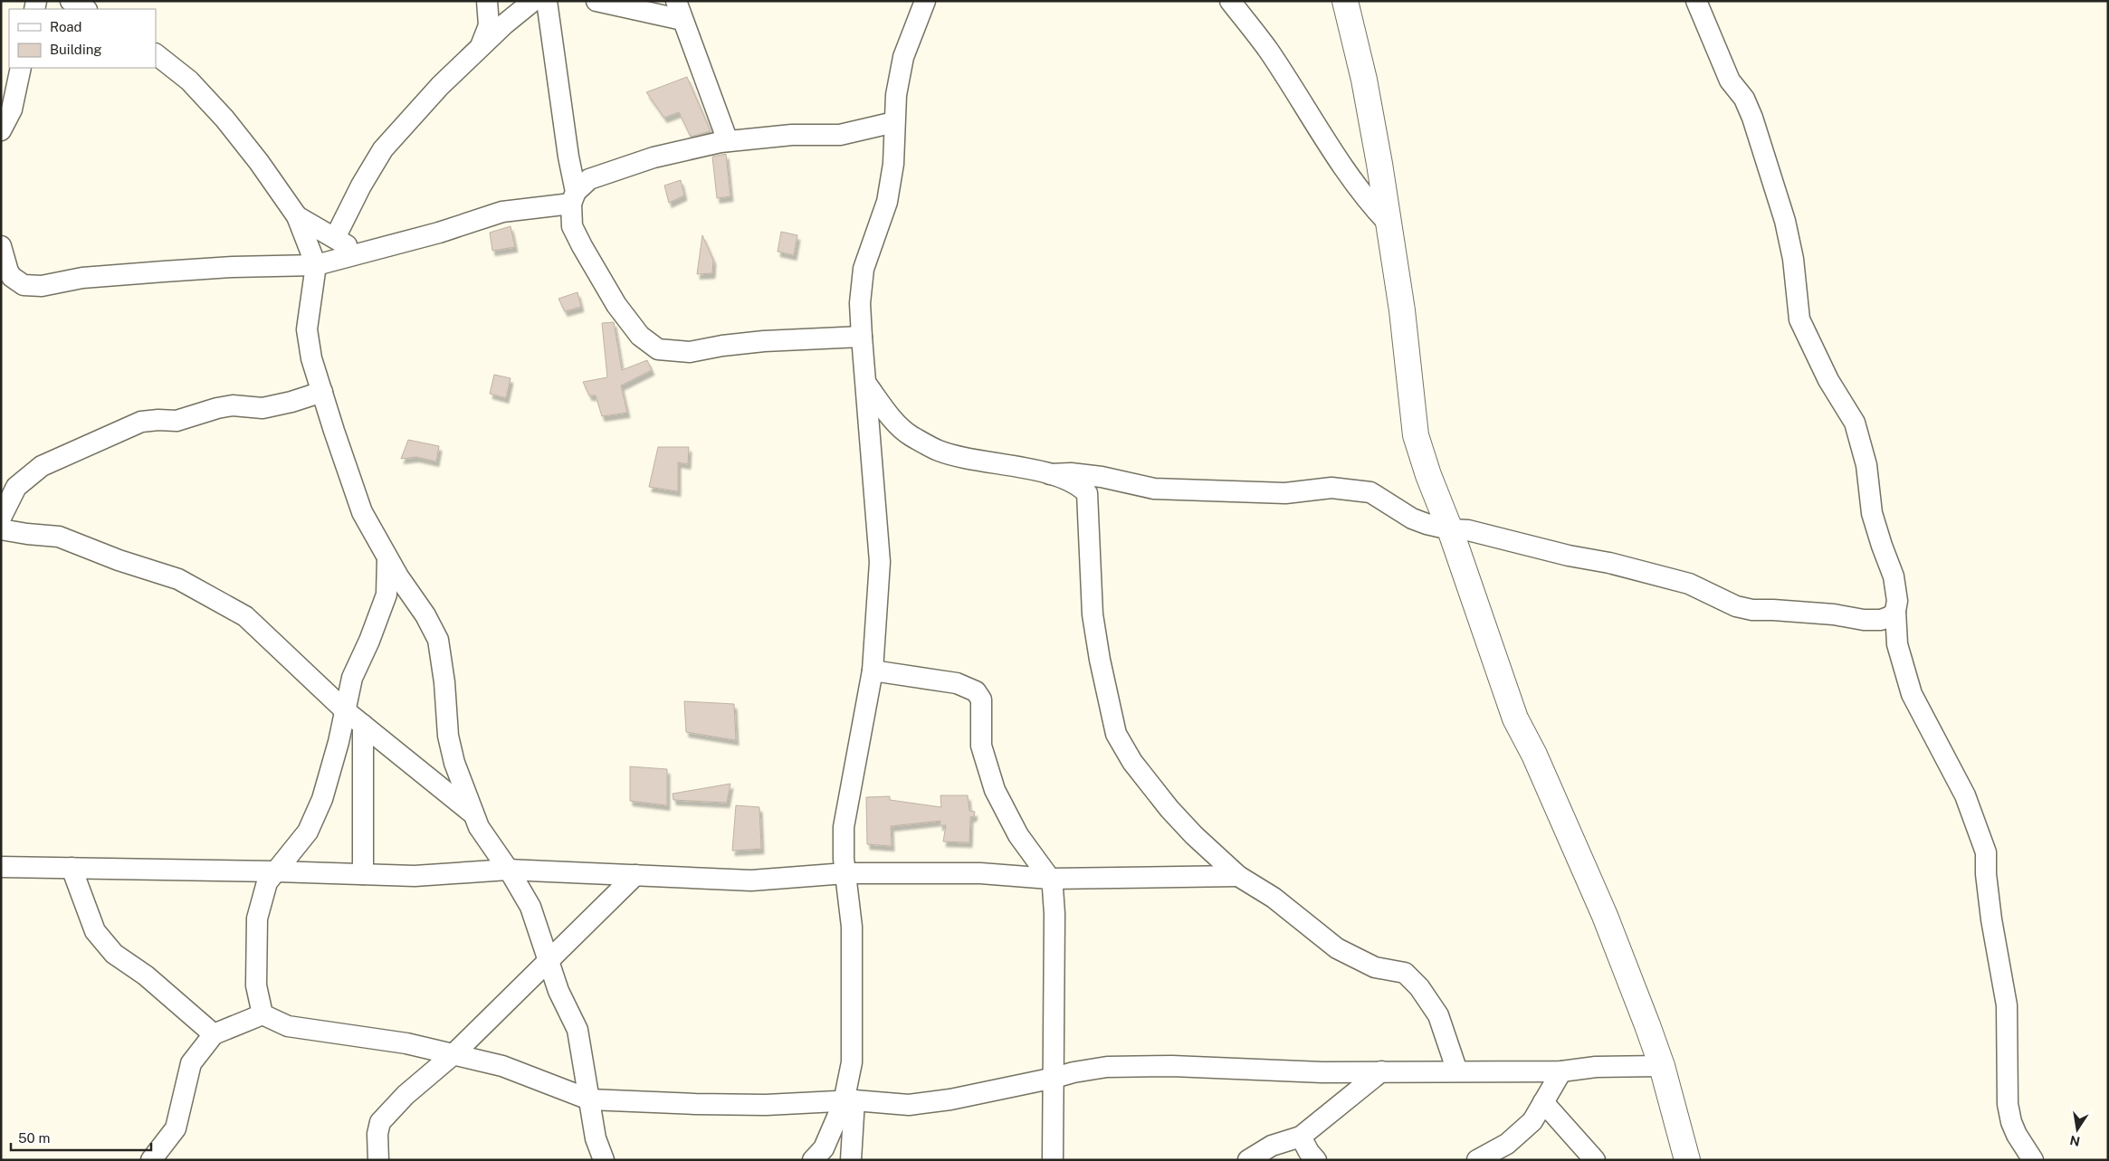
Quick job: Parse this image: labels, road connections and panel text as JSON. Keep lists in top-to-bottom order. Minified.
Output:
{"legend":["Road","Building"],"scale_bar":"50 m","north":"bottom"}
